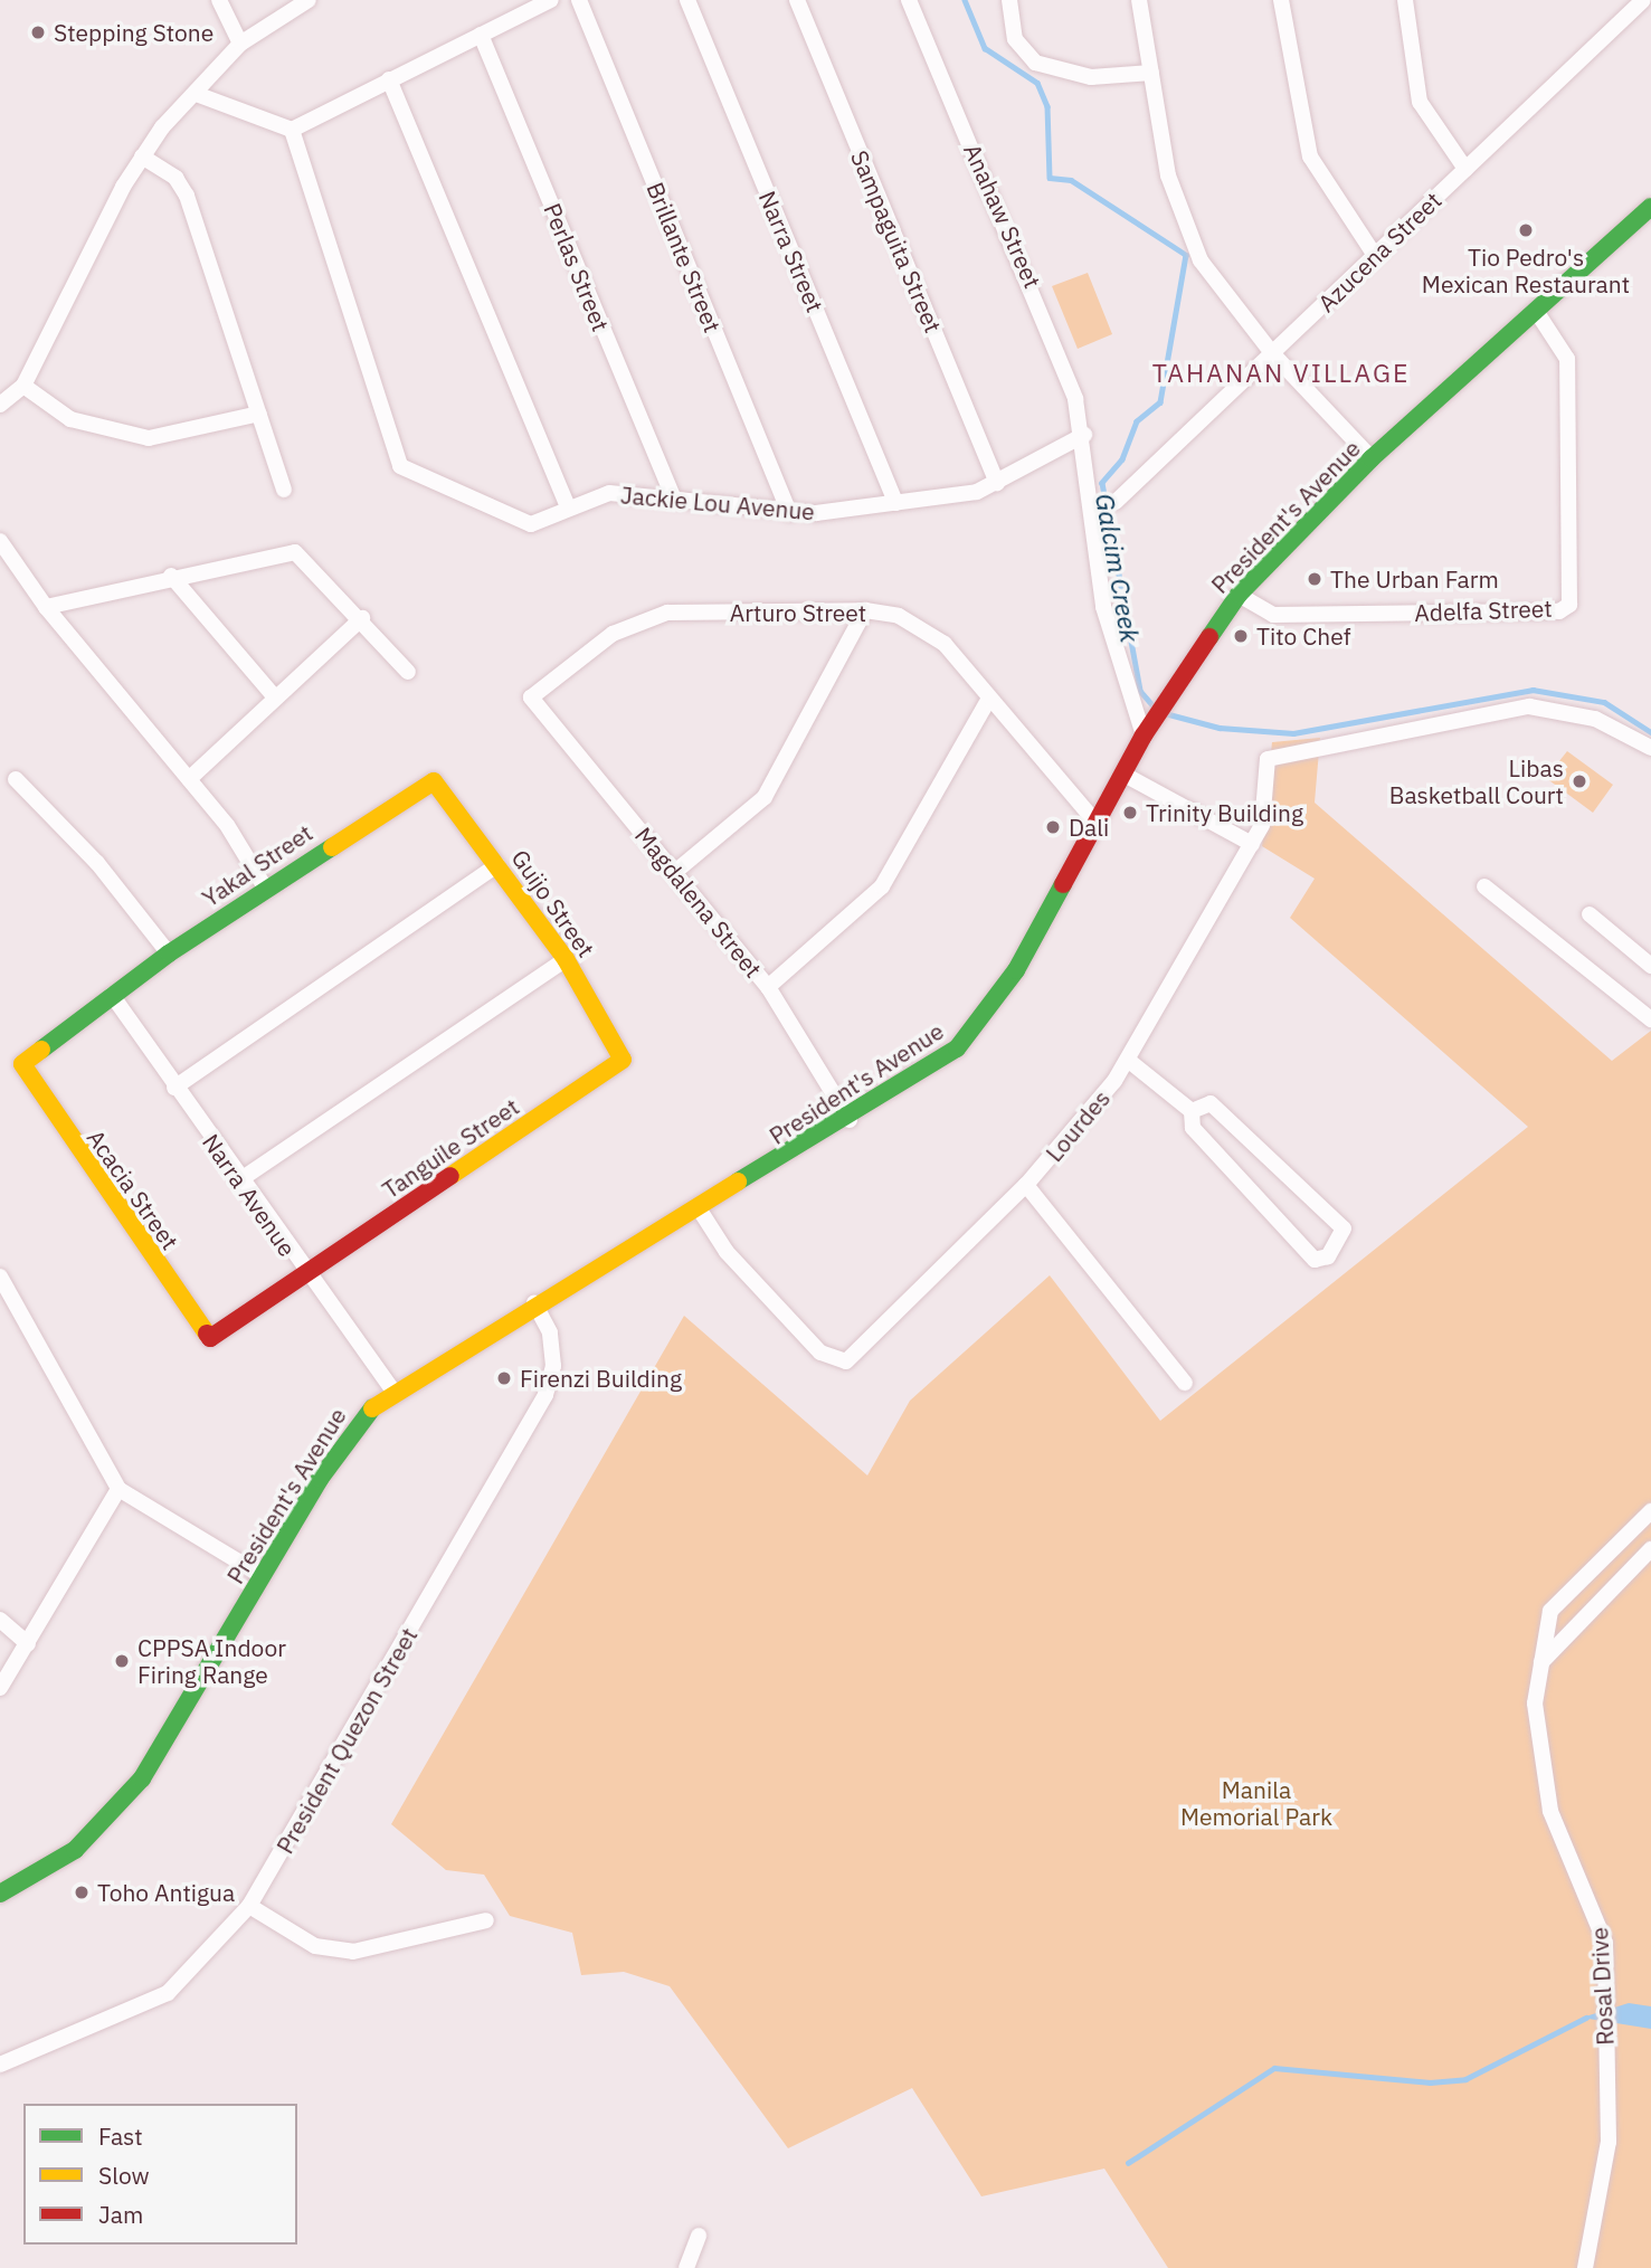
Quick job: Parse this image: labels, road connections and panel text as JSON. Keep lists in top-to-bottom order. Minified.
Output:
{"streets":{"street":["Anahaw Street","Sampaguita Street","Narra Street","Azucena Street","Brillante Street","Perlas Street","Jackie Lou Avenue","President's Avenue","Adelfa Street","Arturo Street","Yakal Street","Magdalena Street","Guijo Street","Lourdes","Tanguile Street","Acacia Street","Narra Avenue","President Quezon Street","Rosal Drive"]},"crossings":[["Anahaw Street","Jackie Lou Avenue"],["Sampaguita Street","Jackie Lou Avenue"],["Narra Street","Jackie Lou Avenue"],["Brillante Street","Jackie Lou Avenue"],["Perlas Street","Jackie Lou Avenue"],["President's Avenue","Adelfa Street"],["President's Avenue","Arturo Street"],["President's Avenue","Magdalena Street"],["President's Avenue","Lourdes"],["President's Avenue","Narra Avenue"],["President's Avenue","President Quezon Street"],["Arturo Street","Magdalena Street"],["Yakal Street","Guijo Street"],["Yakal Street","Acacia Street"],["Yakal Street","Narra Avenue"],["Guijo Street","Tanguile Street"],["Tanguile Street","Acacia Street"],["Tanguile Street","Narra Avenue"],["Acacia Street","Narra Avenue"]],"districts":["TAHANAN VILLAGE"],"water":["Galcim Creek"],"parks":["Manila Memorial Park"],"places":["Stepping Stone","Tio Pedro's Mexican Restaurant","The Urban Farm","Tito Chef","Libas Basketball Court","Trinity Building","Dali","Firenzi Building","CPPSA Indoor Firing Range","Toho Antigua"],"legend":["Fast","Slow","Jam"]}
